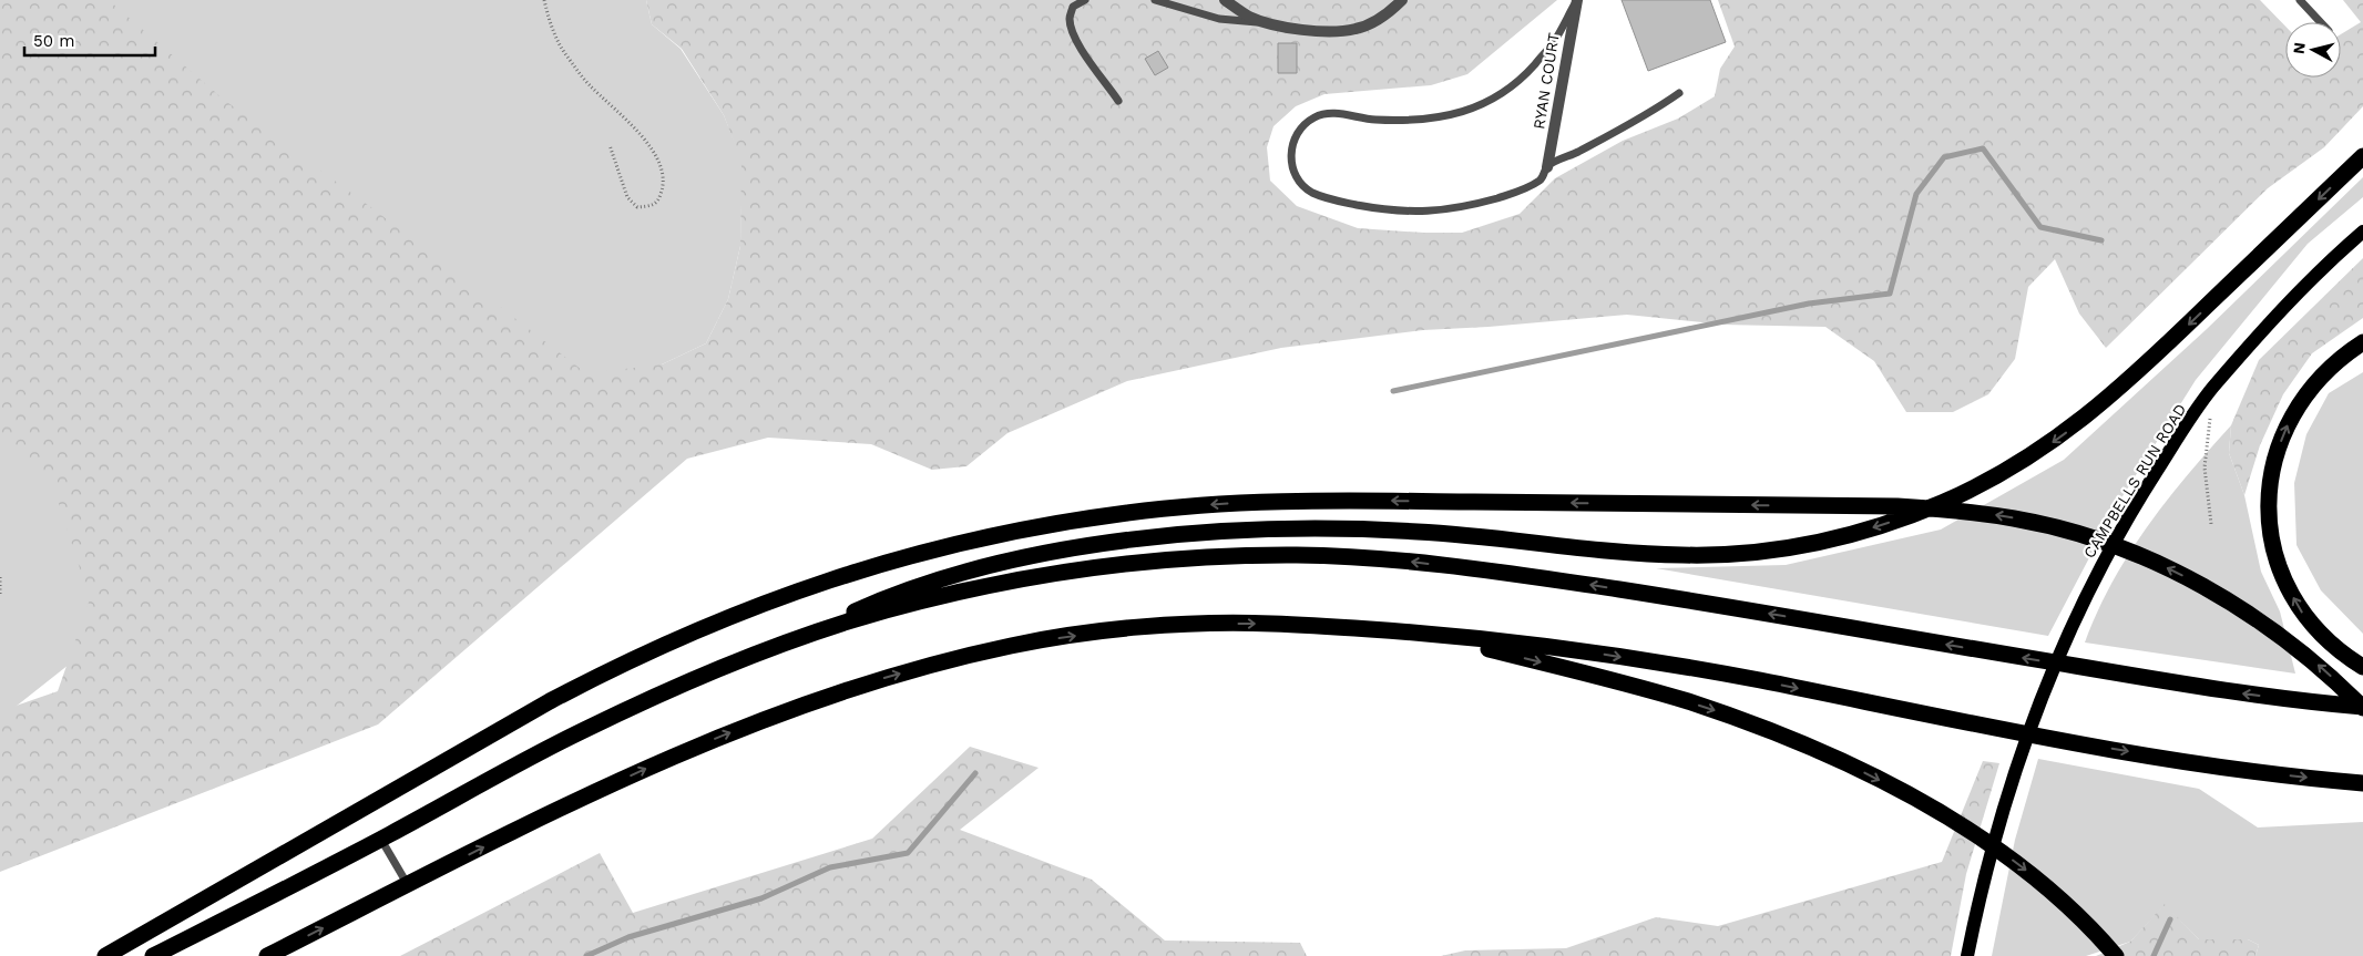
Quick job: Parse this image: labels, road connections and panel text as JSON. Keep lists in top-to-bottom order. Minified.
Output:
{"streets":{"main road":["CAMPBELLS RUN ROAD"],"street":["RYAN COURT"]},"scale_bar":"50 m","north":"left"}
